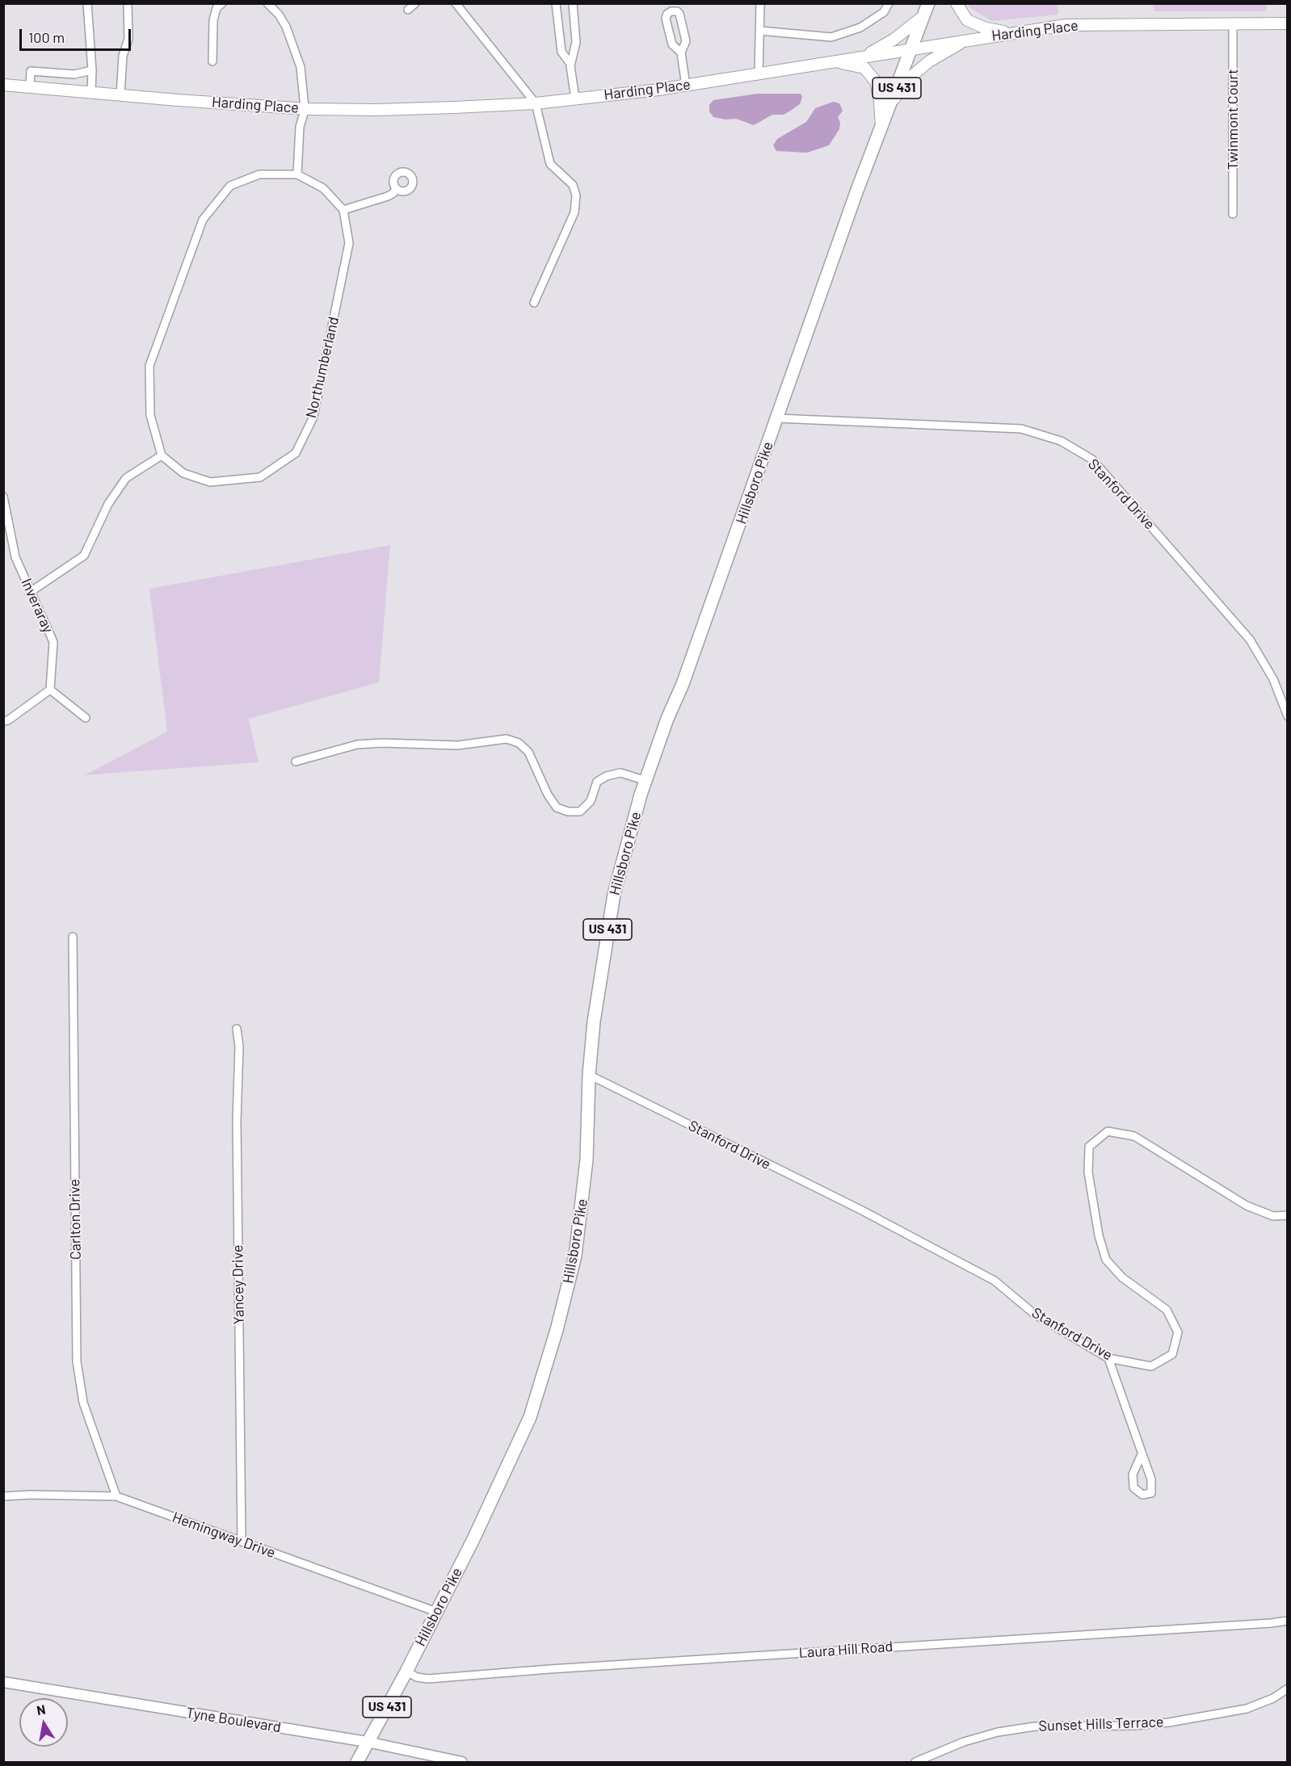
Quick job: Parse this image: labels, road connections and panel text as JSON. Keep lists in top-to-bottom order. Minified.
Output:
{"streets":{"main road":["Harding Place","US 431","Hillsboro Pike"],"street":["Twinmont Court","Northumberland","Stanford Drive","Inveraray","Carlton Drive","Yancey Drive","Hemingway Drive","Laura Hill Road","Tyne Boulevard","Sunset Hills Terrace"]},"crossings":[["Harding Place","Twinmont Court"],["Harding Place","Hillsboro Pike"],["Hillsboro Pike","Stanford Drive"],["Hillsboro Pike","Hemingway Drive"],["Hillsboro Pike","Laura Hill Road"],["Hillsboro Pike","Tyne Boulevard"],["Carlton Drive","Hemingway Drive"],["Yancey Drive","Hemingway Drive"]],"scale_bar":"100 m","north":"top"}
